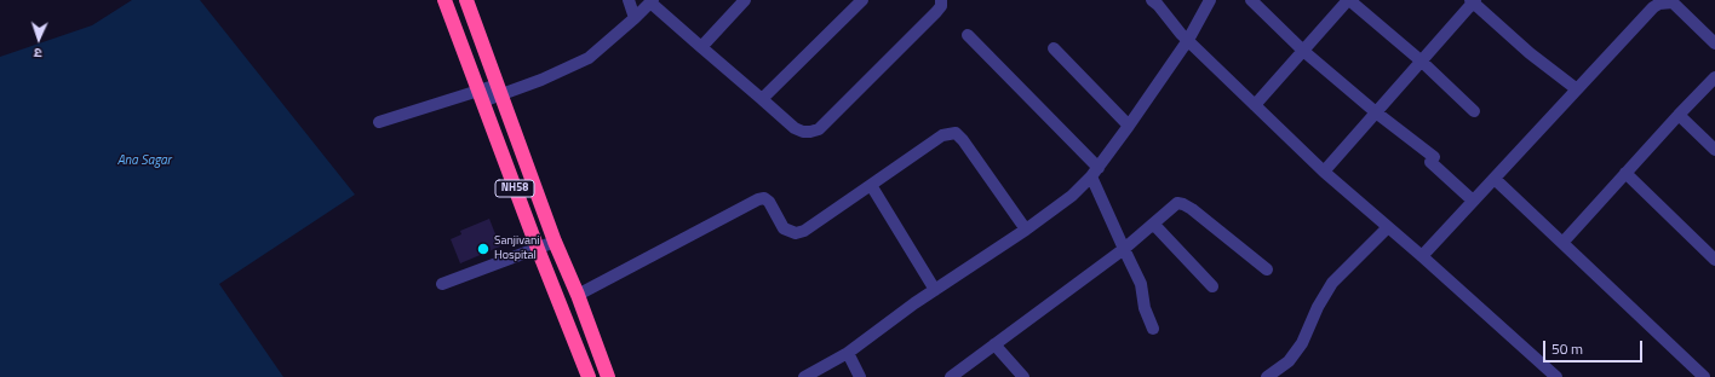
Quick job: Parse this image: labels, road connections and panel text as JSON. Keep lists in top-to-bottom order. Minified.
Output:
{"streets":{"highway":["NH58"]},"water":["Ana Sagar"],"places":["Sanjivani Hospital"],"scale_bar":"50 m","north":"bottom"}
